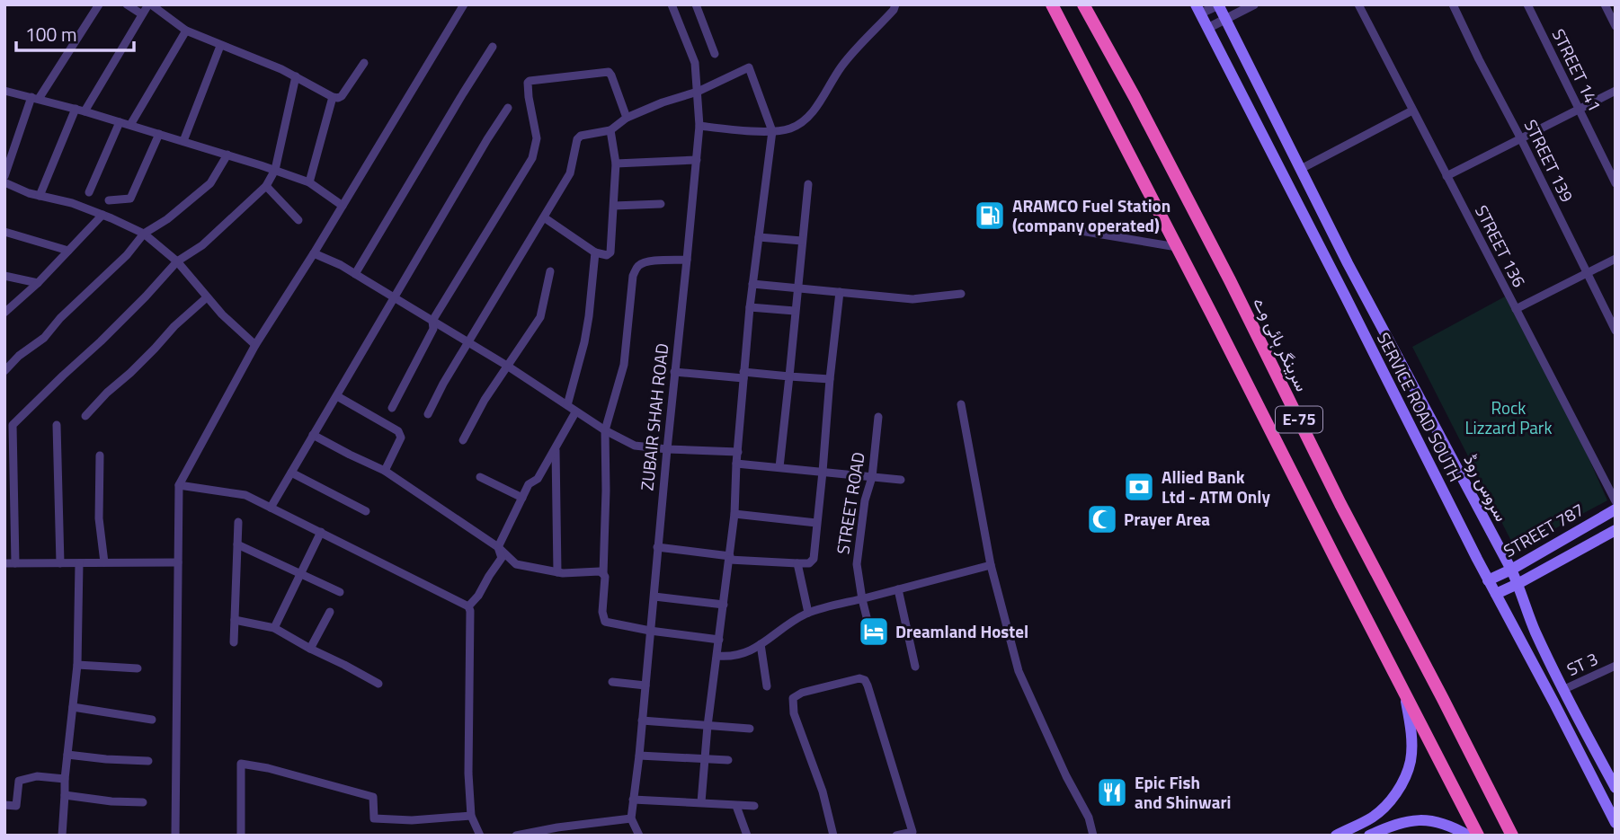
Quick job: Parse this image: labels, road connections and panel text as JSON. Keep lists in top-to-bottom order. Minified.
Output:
{"streets":{"highway":["سرینگر ہائی وے","E-75"],"main road":["SERVICE ROAD SOUTH","سروس روڈ","STREET 787"],"street":["STREET 141","STREET 139","STREET 136","ZUBAIR SHAH ROAD","STREET ROAD","ST 3"]},"crossings":[["SERVICE ROAD SOUTH","STREET 787"],["سروس روڈ","STREET 787"],["سروس روڈ","ST 3"]],"parks":["Rock Lizzard Park"],"places":{"fuel station":["ARAMCO Fuel Station (company operated)"],"bank":["Allied Bank Ltd - ATM Only"],"mosque":["Prayer Area"],"hotel":["Dreamland Hostel"],"restaurant":["Epic Fish and Shinwari"]},"scale_bar":"100 m"}
